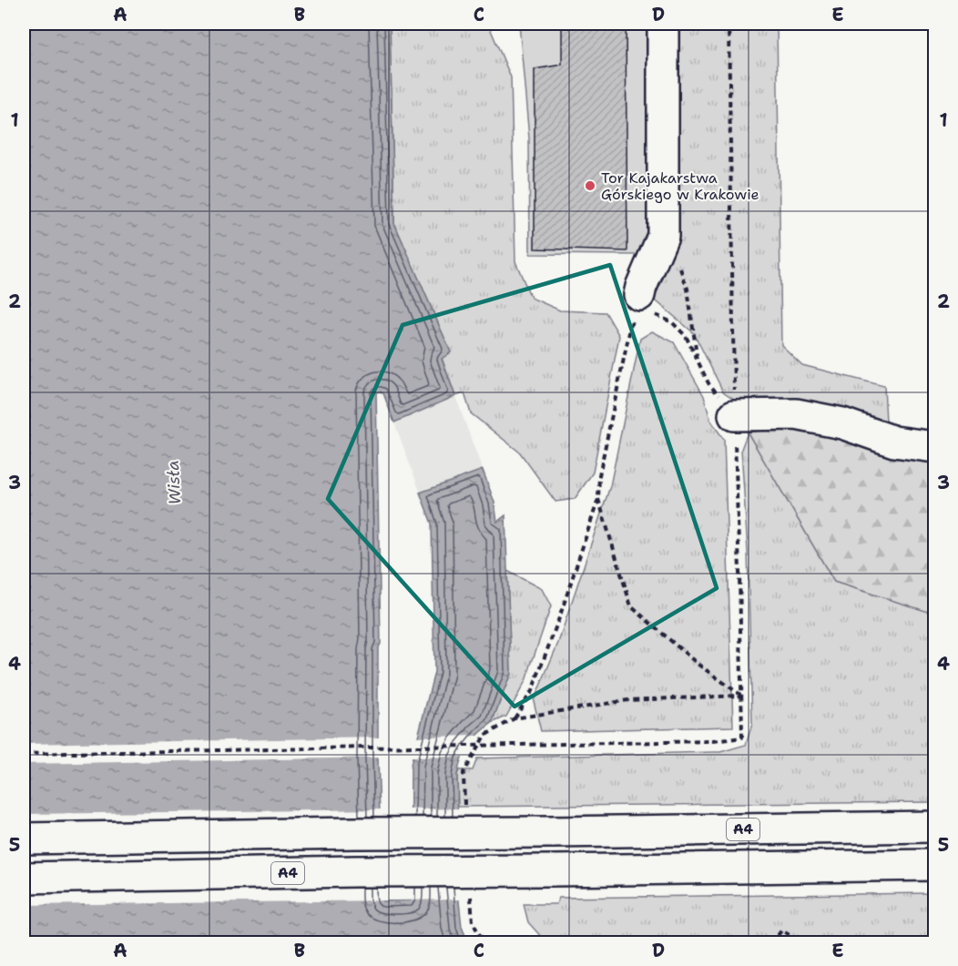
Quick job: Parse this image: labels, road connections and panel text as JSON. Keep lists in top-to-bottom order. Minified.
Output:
{"streets":{"main road":["A4"]},"water":["Wisła"],"places":["Tor Kajakarstwa Górskiego w Krakowie"],"grid":{"columns":["A","B","C","D","E"],"rows":["1","2","3","4","5"]}}
